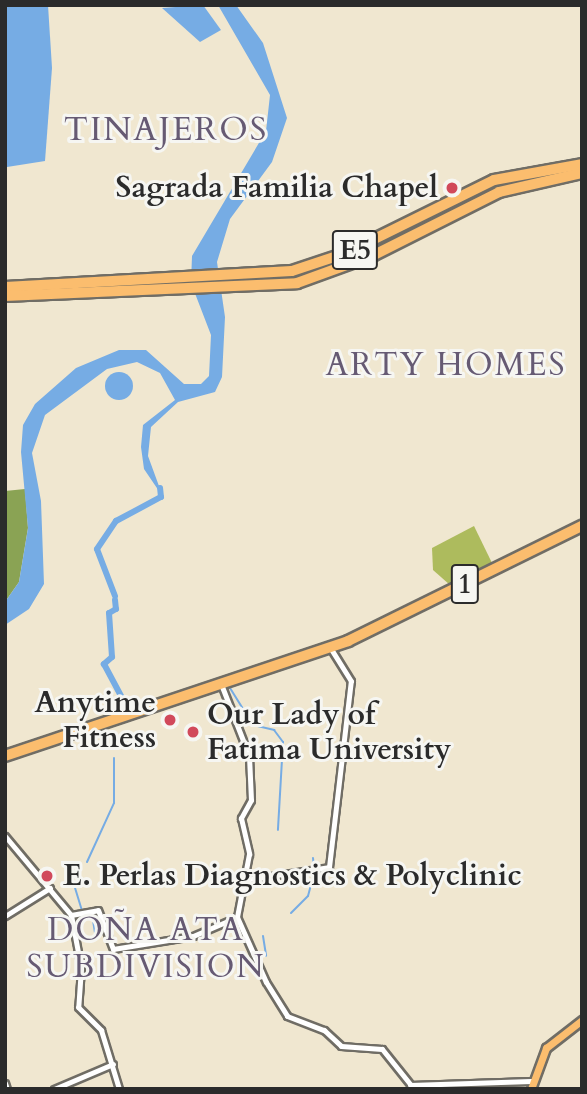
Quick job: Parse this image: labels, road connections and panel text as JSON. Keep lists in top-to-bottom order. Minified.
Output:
{"streets":{"highway":["E5","1"]},"districts":["TINAJEROS","ARTY HOMES","DOÑA ATA SUBDIVISION"],"places":["Sagrada Familia Chapel","Anytime Fitness","Our Lady of Fatima University","E. Perlas Diagnostics & Polyclinic"]}
